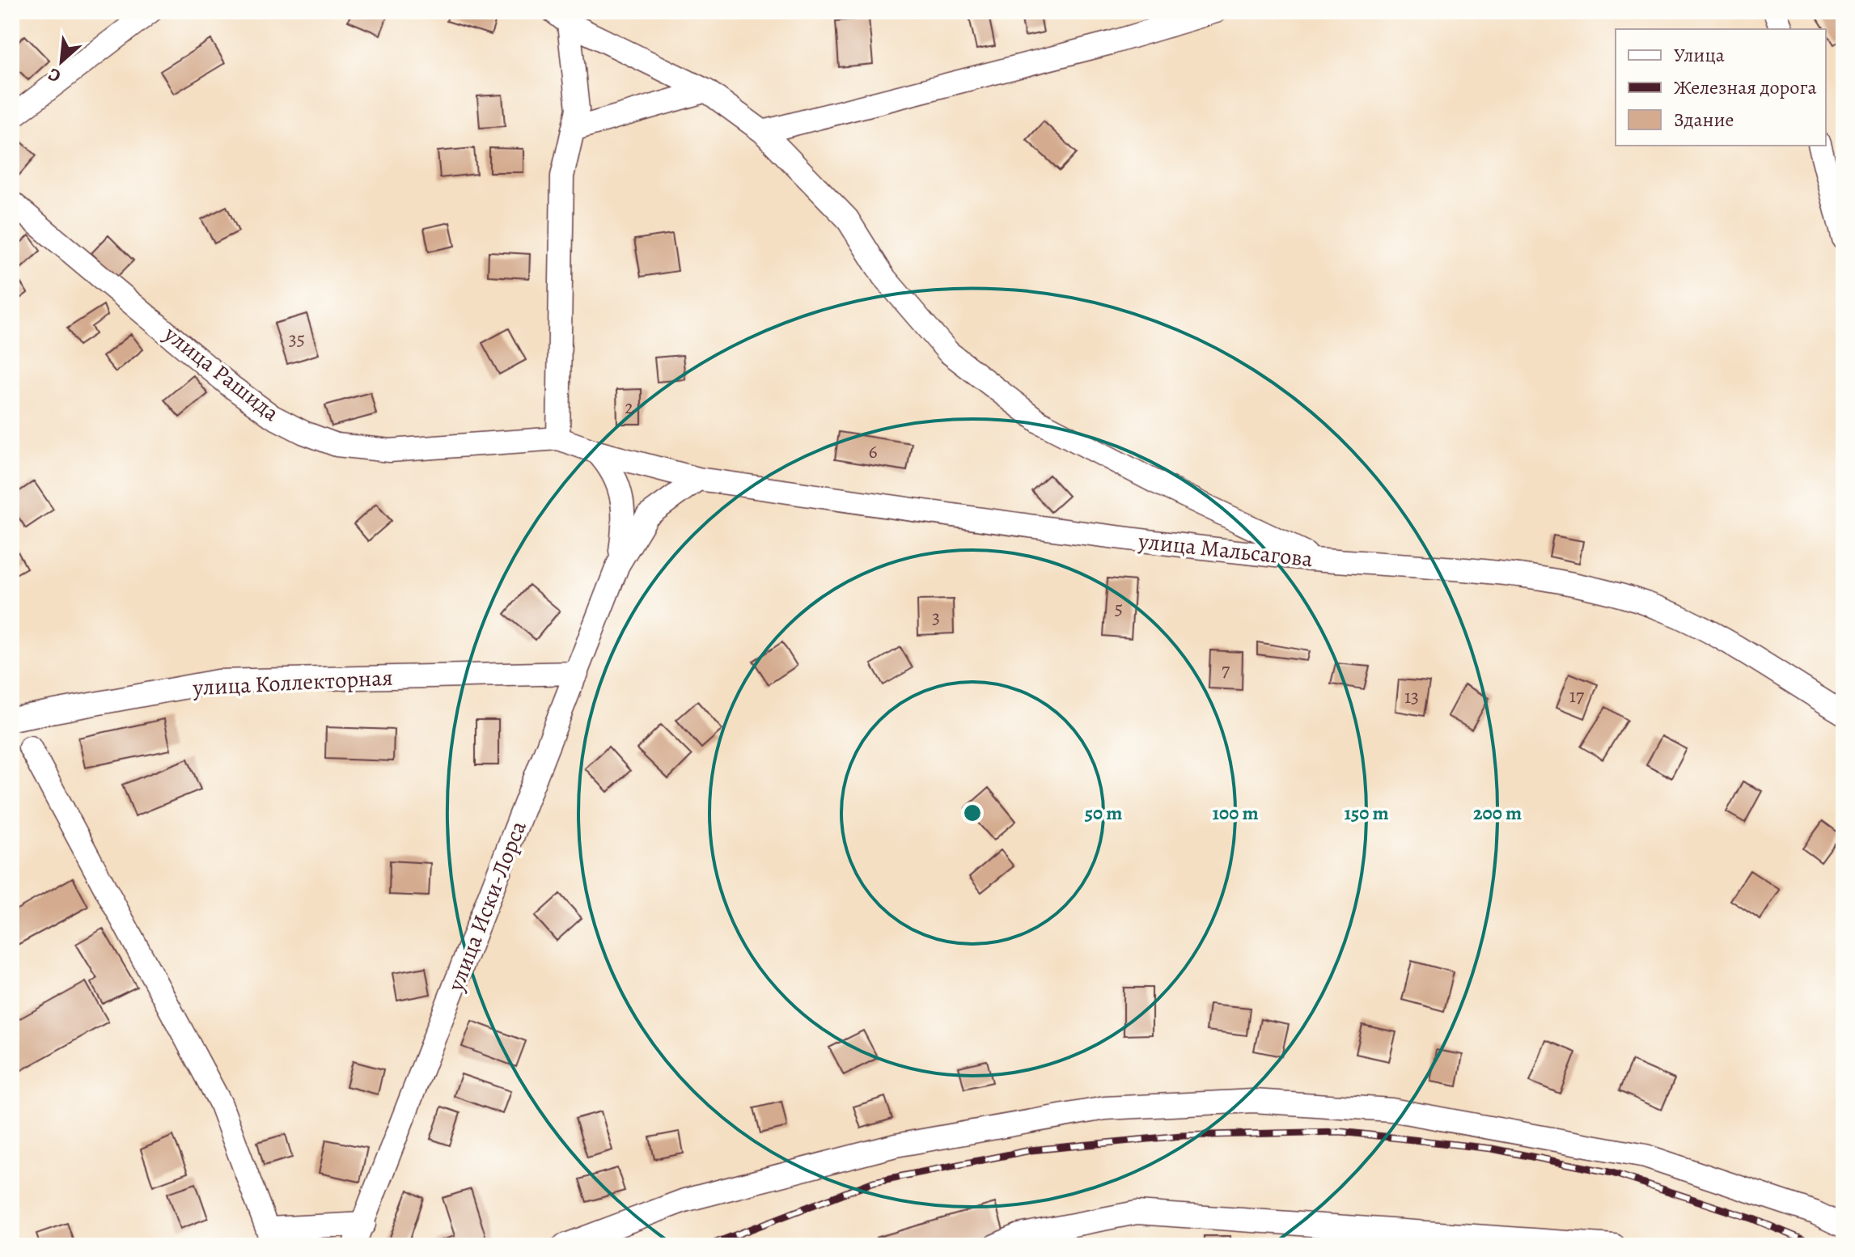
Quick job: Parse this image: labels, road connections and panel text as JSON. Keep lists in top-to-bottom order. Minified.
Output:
{"streets":{"street":["улица Рашида","улица Мальсагова","улица Коллекторная","улица Иски-Лорса"]},"crossings":[["улица Рашида","улица Мальсагова"],["улица Коллекторная","улица Иски-Лорса"]],"house_numbers":["35","2","6","5","3","7","17","13"],"legend":["Улица","Железная дорога","Здание"],"north":"bottom left","rings":["50 m","100 m","150 m","200 m"]}
